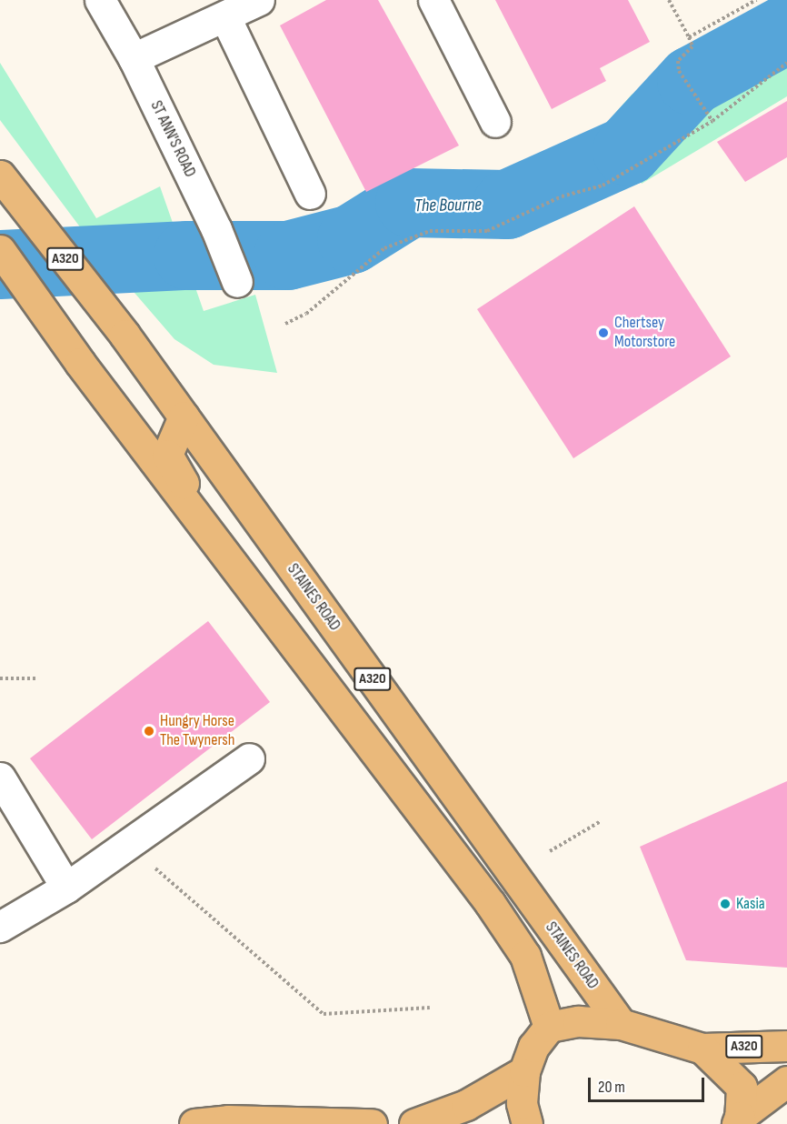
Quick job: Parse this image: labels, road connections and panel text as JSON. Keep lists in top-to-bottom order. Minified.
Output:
{"streets":{"main road":["A320","STAINES ROAD"],"street":["ST ANN'S ROAD"]},"water":["The Bourne"],"places":["Chertsey Motorstore","Hungry Horse The Twynersh","Kasia"],"scale_bar":"20 m"}
